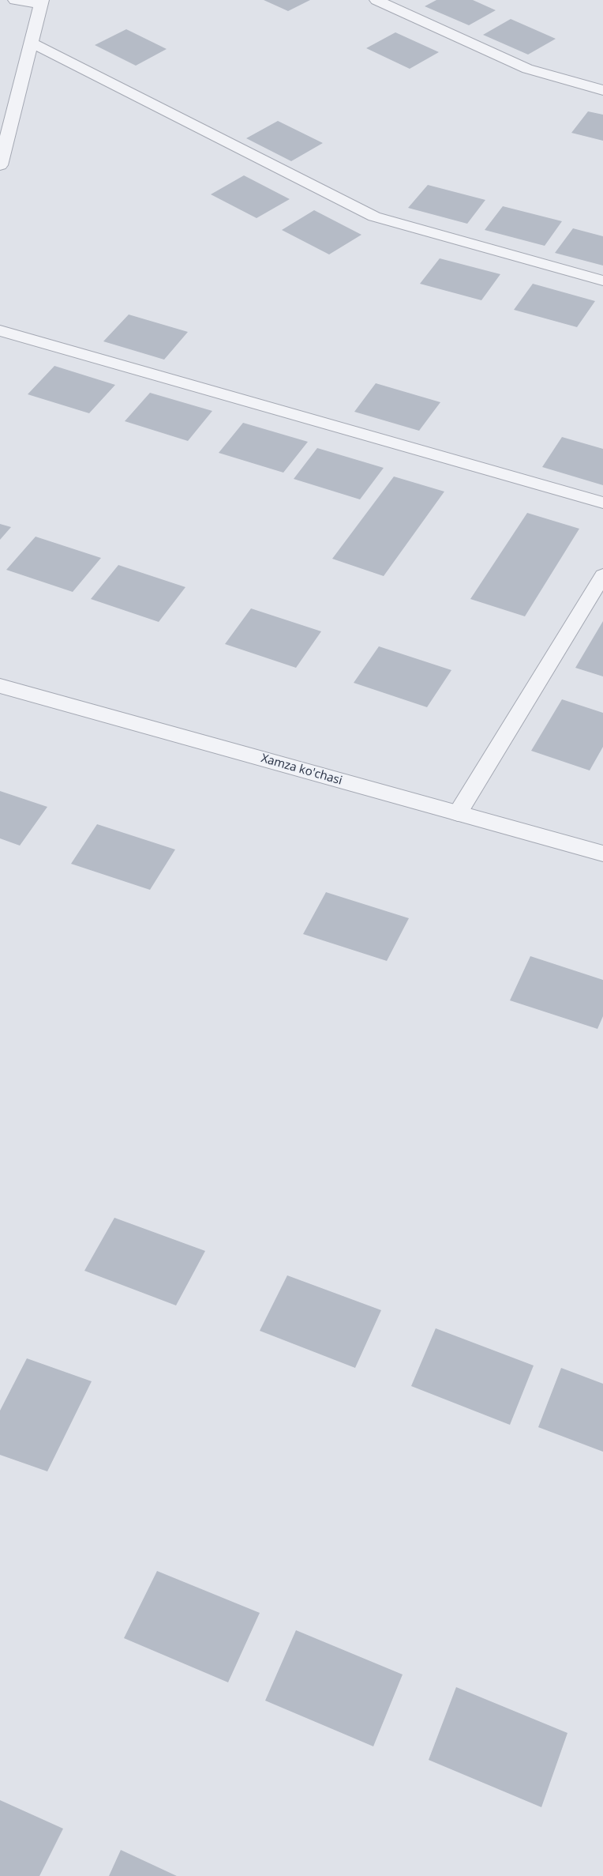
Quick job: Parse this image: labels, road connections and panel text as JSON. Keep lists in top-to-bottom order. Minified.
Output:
{"streets":{"street":["Xamza ko'chasi"]}}
